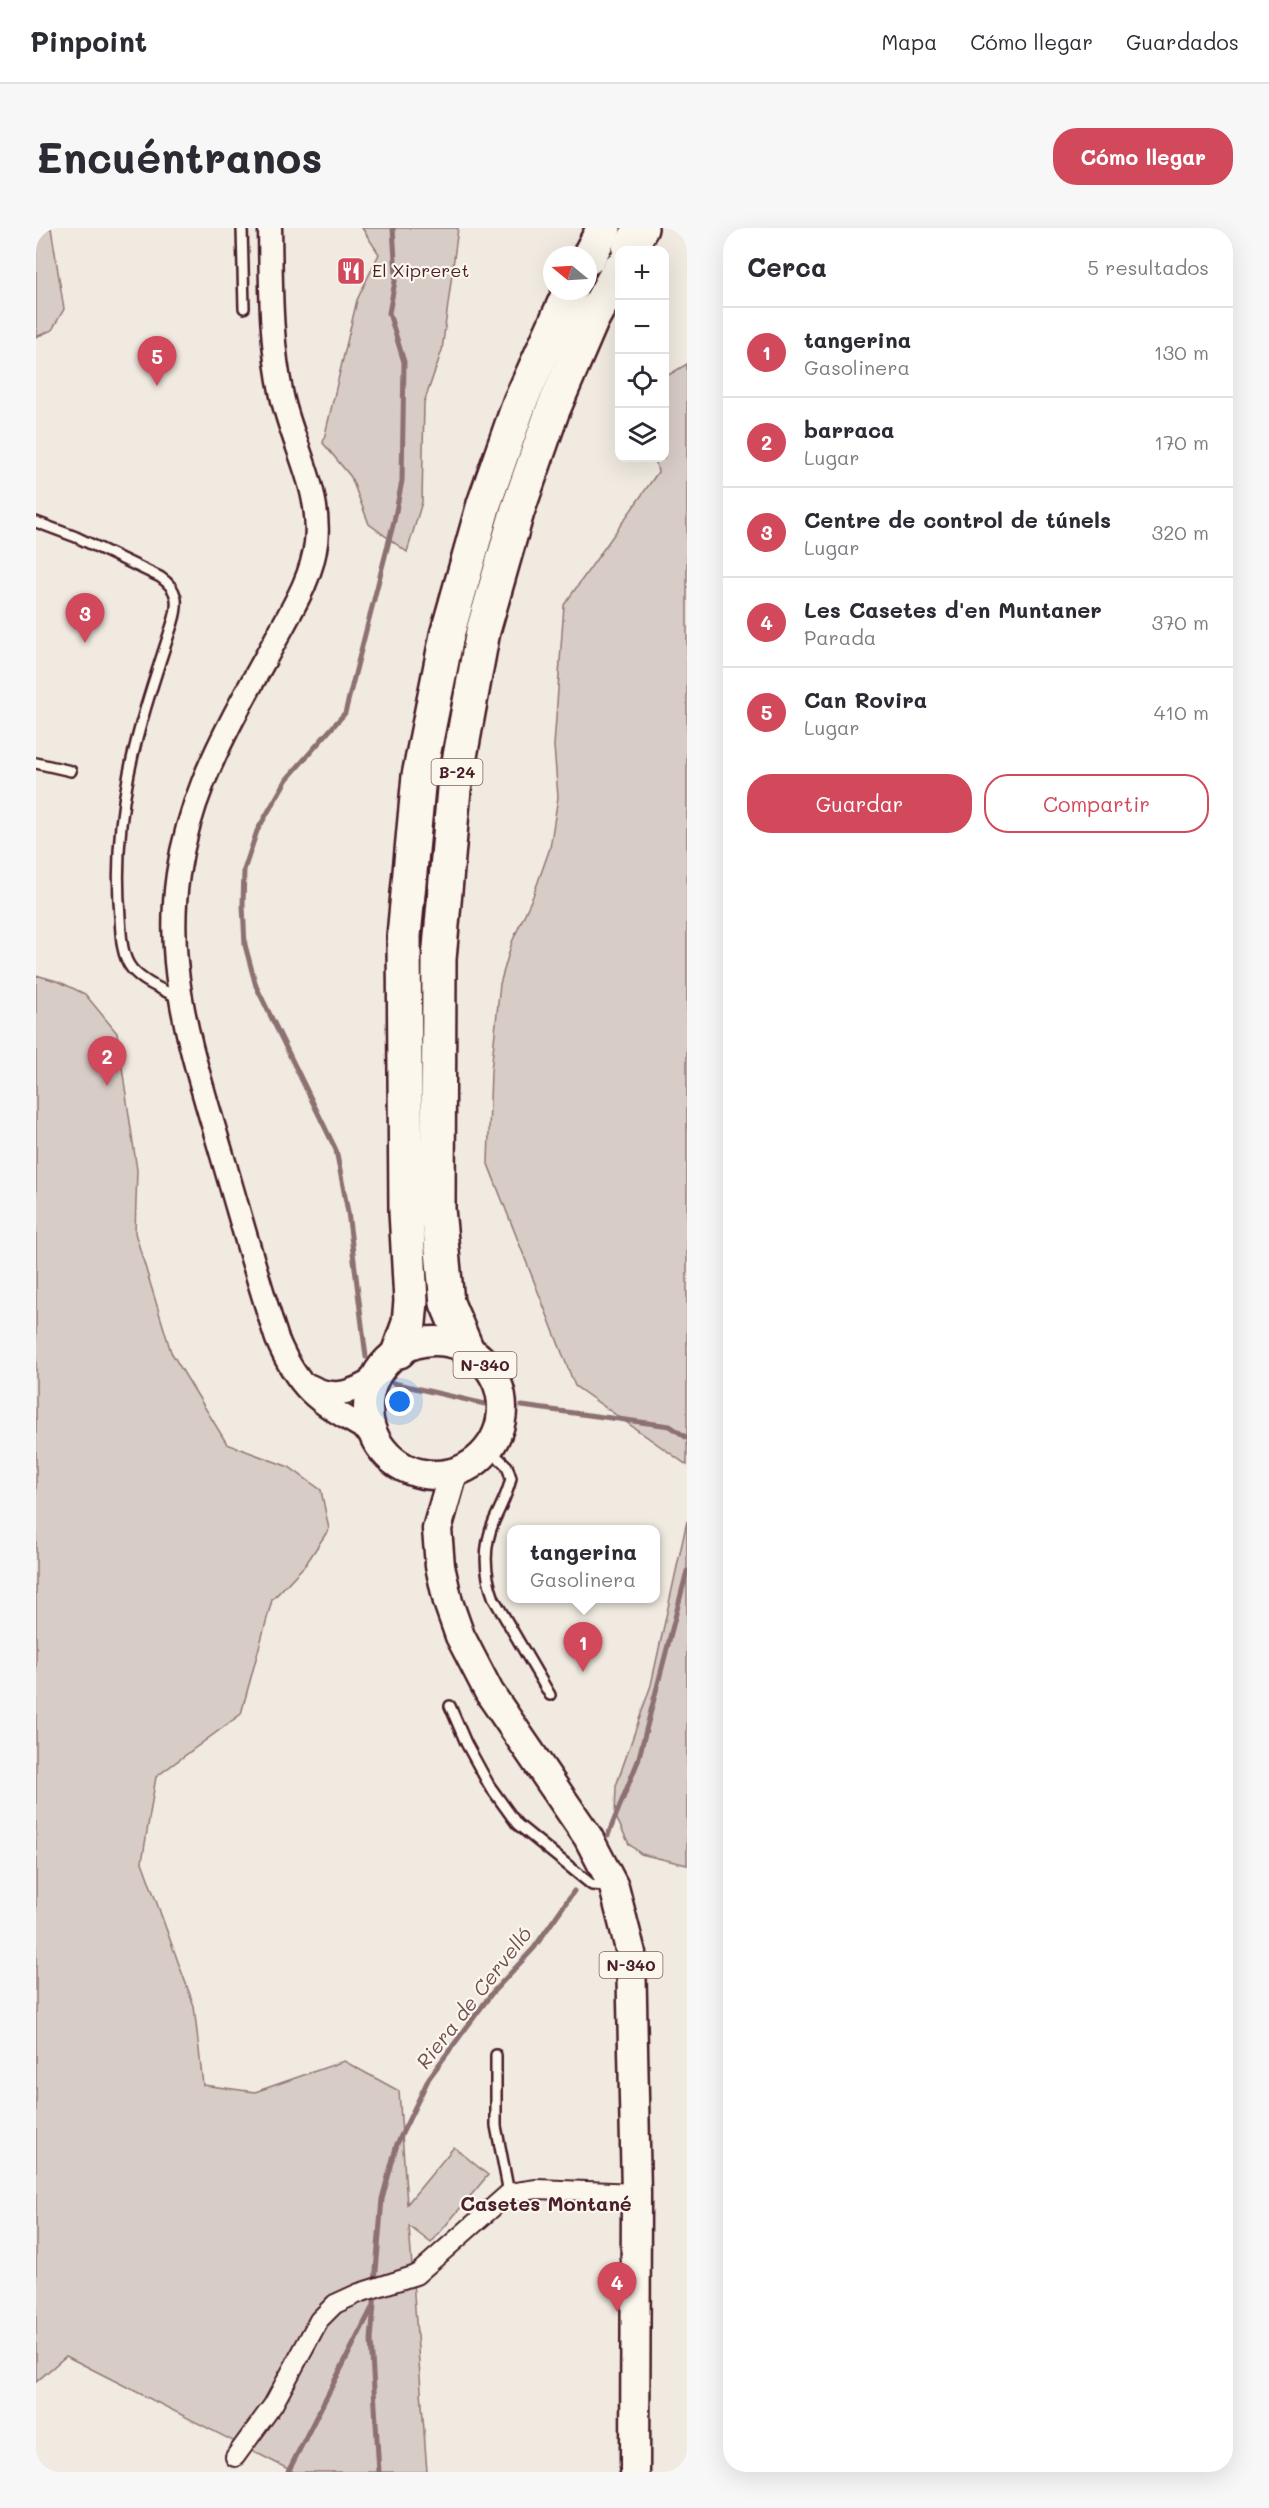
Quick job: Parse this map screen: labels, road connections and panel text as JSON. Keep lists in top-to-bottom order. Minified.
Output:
{"streets":{"highway":["B-24"],"main road":["N-340"]},"crossings":[["B-24","N-340"]],"districts":["Casetes Montané"],"water":["Riera de Cervelló"],"places":{"restaurant":["El Xipreret"]},"north":"left","page":{"header":"Pinpoint","nav":["Mapa","Cómo llegar","Guardados"],"buttons":["Cómo llegar",["Guardar","Compartir"]],"title":"Encuéntranos","heading":["Cerca","5 resultados"],"map_buttons":["+","−"],"list":[{"mark":"1","name":"tangerina","note":"Gasolinera","value":"130 m"},{"mark":"2","name":"barraca","note":"Lugar","value":"170 m"},{"mark":"3","name":"Centre de control de túnels","note":"Lugar","value":"320 m"},{"mark":"4","name":"Les Casetes d'en Muntaner","note":"Parada","value":"370 m"},{"mark":"5","name":"Can Rovira","note":"Lugar","value":"410 m"}],"pins":["5","3","2","1","4"],"popup":["tangerina","Gasolinera"]}}
